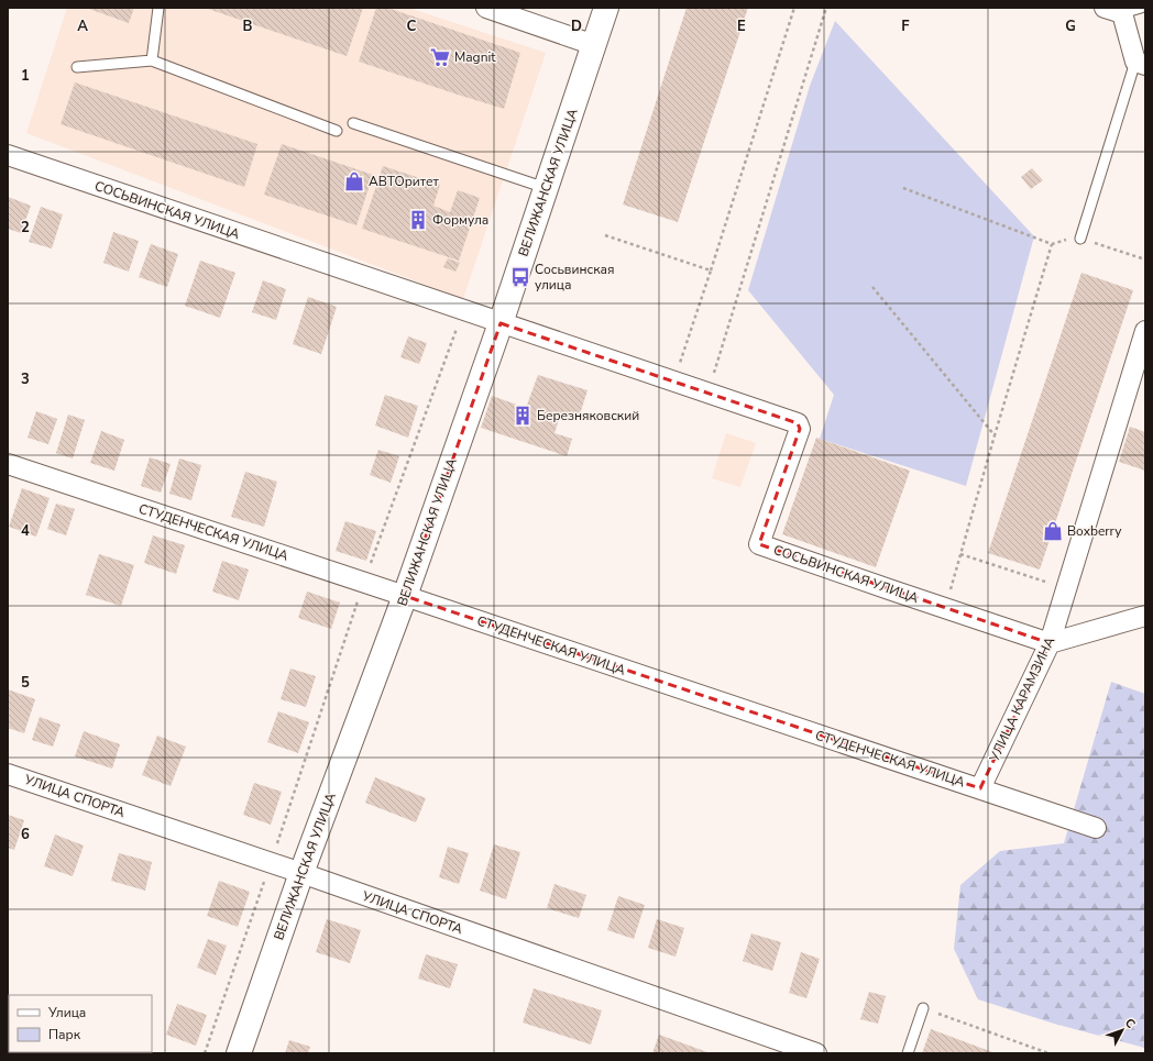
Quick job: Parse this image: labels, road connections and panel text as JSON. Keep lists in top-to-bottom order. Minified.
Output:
{"streets":{"street":["ВЕЛИЖАНСКАЯ УЛИЦА","СОСЬВИНСКАЯ УЛИЦА","СТУДЕНЧЕСКАЯ УЛИЦА","УЛИЦА КАРАМЗИНА","УЛИЦА СПОРТА"]},"crossings":[["ВЕЛИЖАНСКАЯ УЛИЦА","СОСЬВИНСКАЯ УЛИЦА"],["ВЕЛИЖАНСКАЯ УЛИЦА","СТУДЕНЧЕСКАЯ УЛИЦА"],["ВЕЛИЖАНСКАЯ УЛИЦА","УЛИЦА СПОРТА"],["СОСЬВИНСКАЯ УЛИЦА","УЛИЦА КАРАМЗИНА"],["СТУДЕНЧЕСКАЯ УЛИЦА","УЛИЦА КАРАМЗИНА"]],"places":{"supermarket":["Magnit"],"shop":["АВТОритет","Boxberry"],"building":["Формула","Березняковский"],"bus stop":["Сосьвинская улица"]},"legend":["Улица","Парк"],"north":"top right","grid":{"columns":["A","B","C","D","E","F","G"],"rows":["1","2","3","4","5","6"]}}
